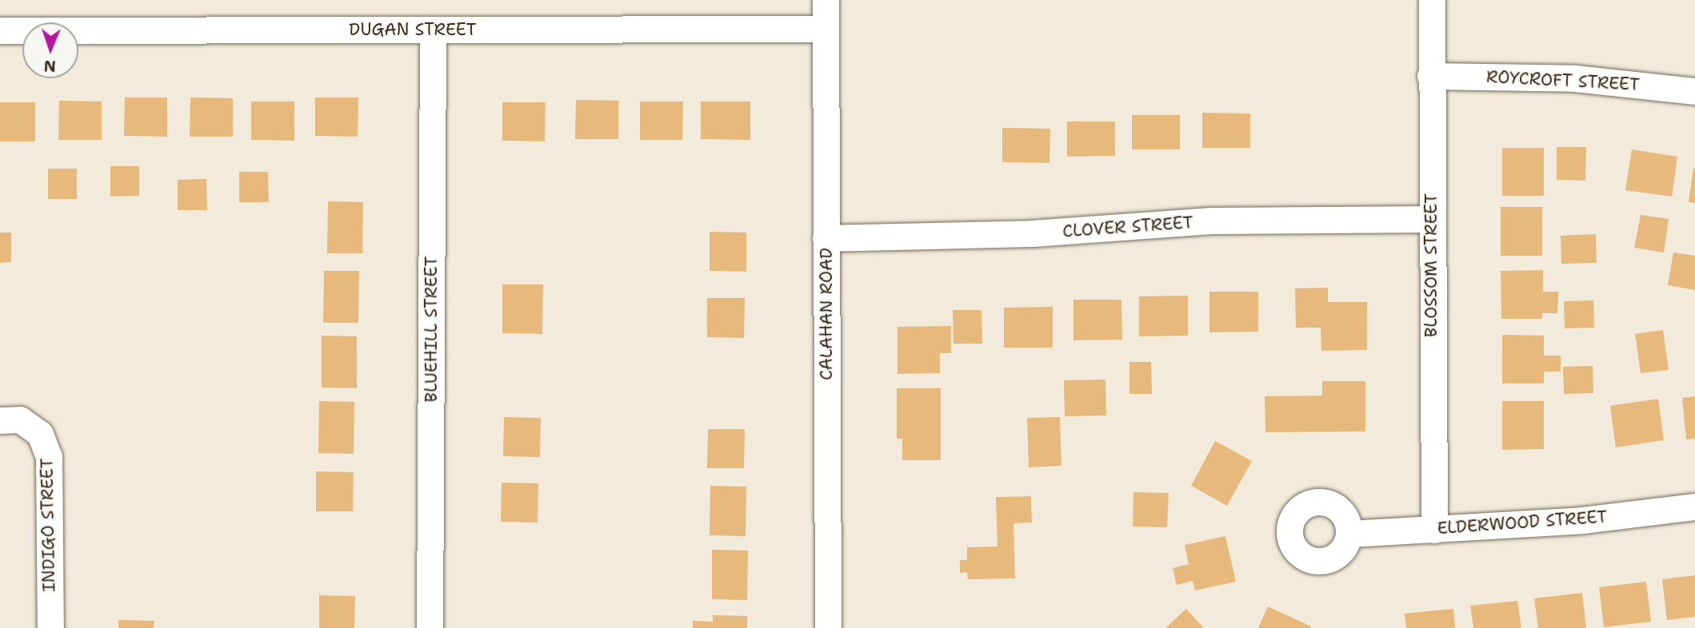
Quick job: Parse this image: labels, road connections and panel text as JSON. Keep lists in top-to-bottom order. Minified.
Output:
{"streets":{"street":["DUGAN STREET","ROYCROFT STREET","CLOVER STREET","BLOSSOM STREET","CALAHAN ROAD","BLUEHILL STREET","ELDERWOOD STREET","INDIGO STREET"]},"crossings":[["DUGAN STREET","CALAHAN ROAD"],["DUGAN STREET","BLUEHILL STREET"],["ROYCROFT STREET","BLOSSOM STREET"],["CLOVER STREET","BLOSSOM STREET"],["CLOVER STREET","CALAHAN ROAD"],["BLOSSOM STREET","ELDERWOOD STREET"]],"north":"bottom"}
